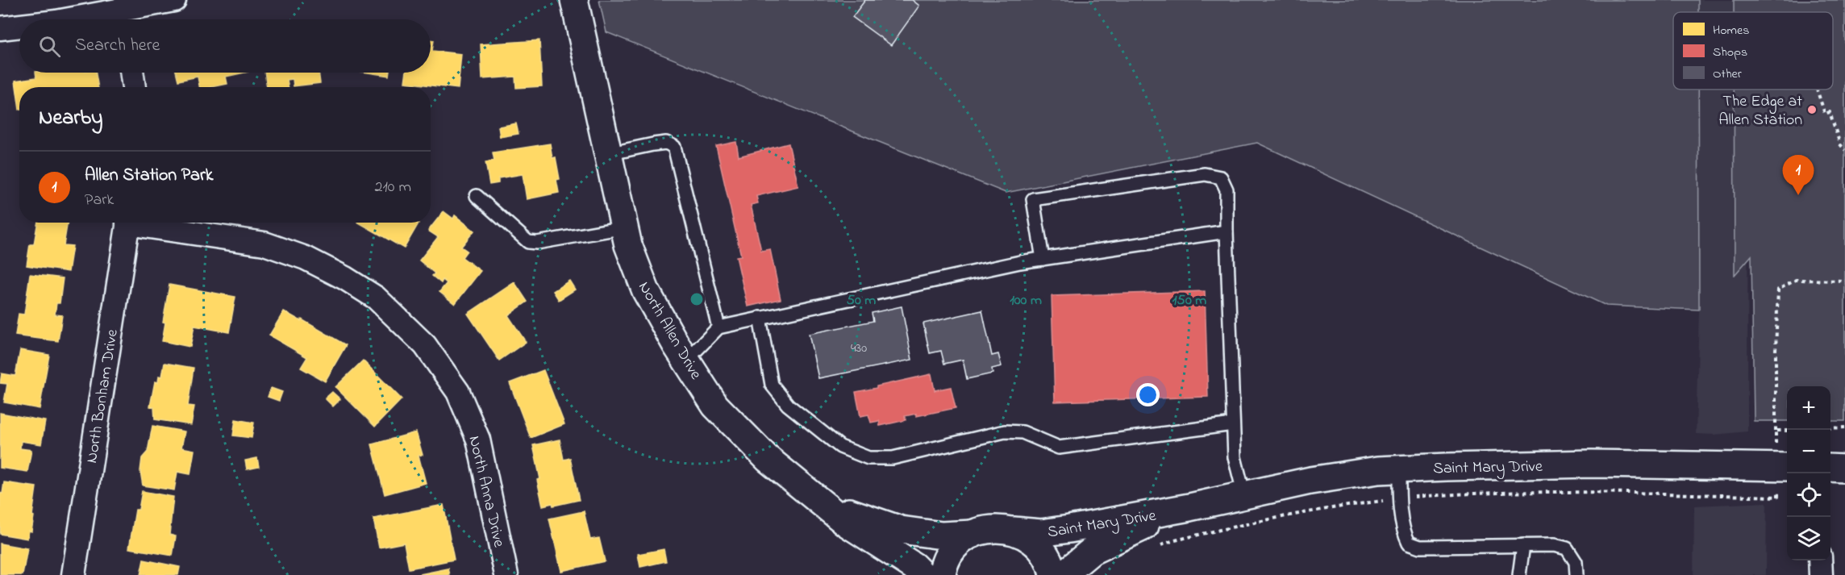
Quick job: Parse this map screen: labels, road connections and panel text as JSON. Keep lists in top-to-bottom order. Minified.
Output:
{"streets":{"street":["North Allen Drive","North Bonham Drive","Saint Mary Drive","North Anna Drive"]},"crossings":[["North Allen Drive","Saint Mary Drive"]],"places":["The Edge at Allen Station"],"house_numbers":["430"],"legend":["Homes","Shops","Other"],"page":{"search":"Search here","heading":"Nearby","list":[{"mark":"1","name":"Allen Station Park","note":"Park","value":"210 m"}],"pins":"1","map_buttons":["+","−"]},"rings":["50 m","100 m","150 m"]}
